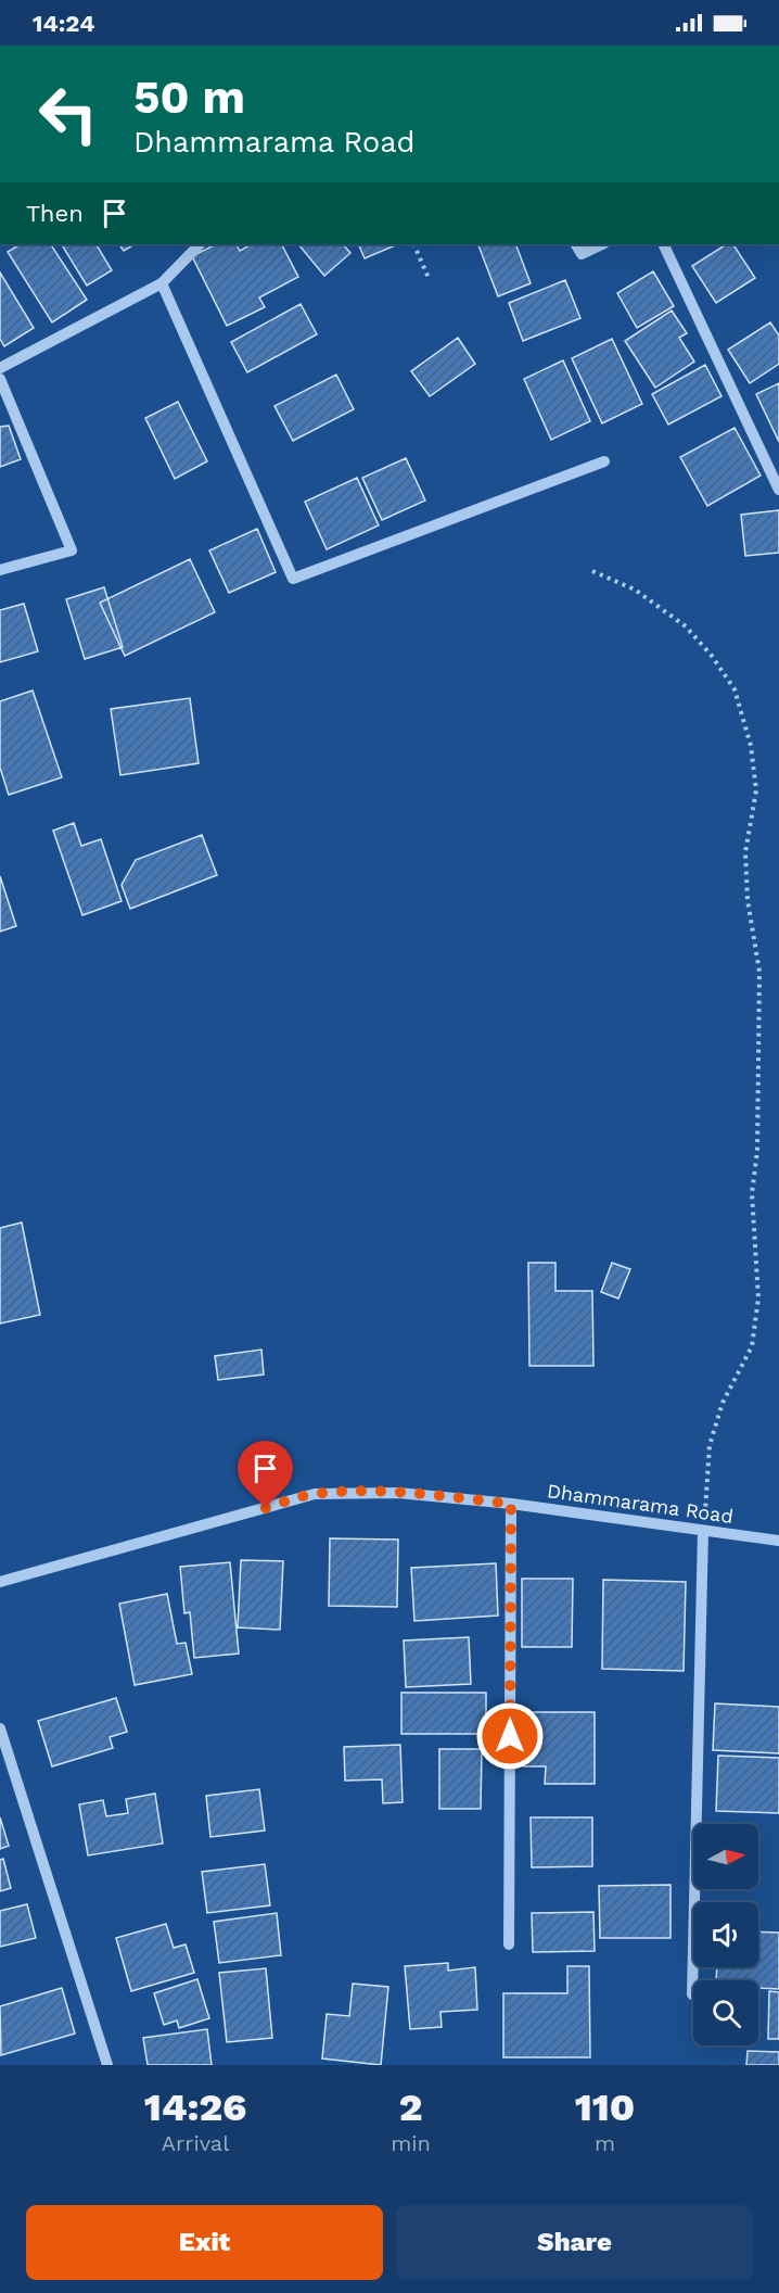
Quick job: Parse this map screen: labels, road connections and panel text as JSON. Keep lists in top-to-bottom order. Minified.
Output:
{"streets":{"street":["Dhammarama Road"]},"north":"right","page":{"status":"14:24","turn":["50 m","Dhammarama Road"],"then":"Then","eta":["14:26","Arrival","2","min","110","m"],"buttons":["Exit","Share"]}}
